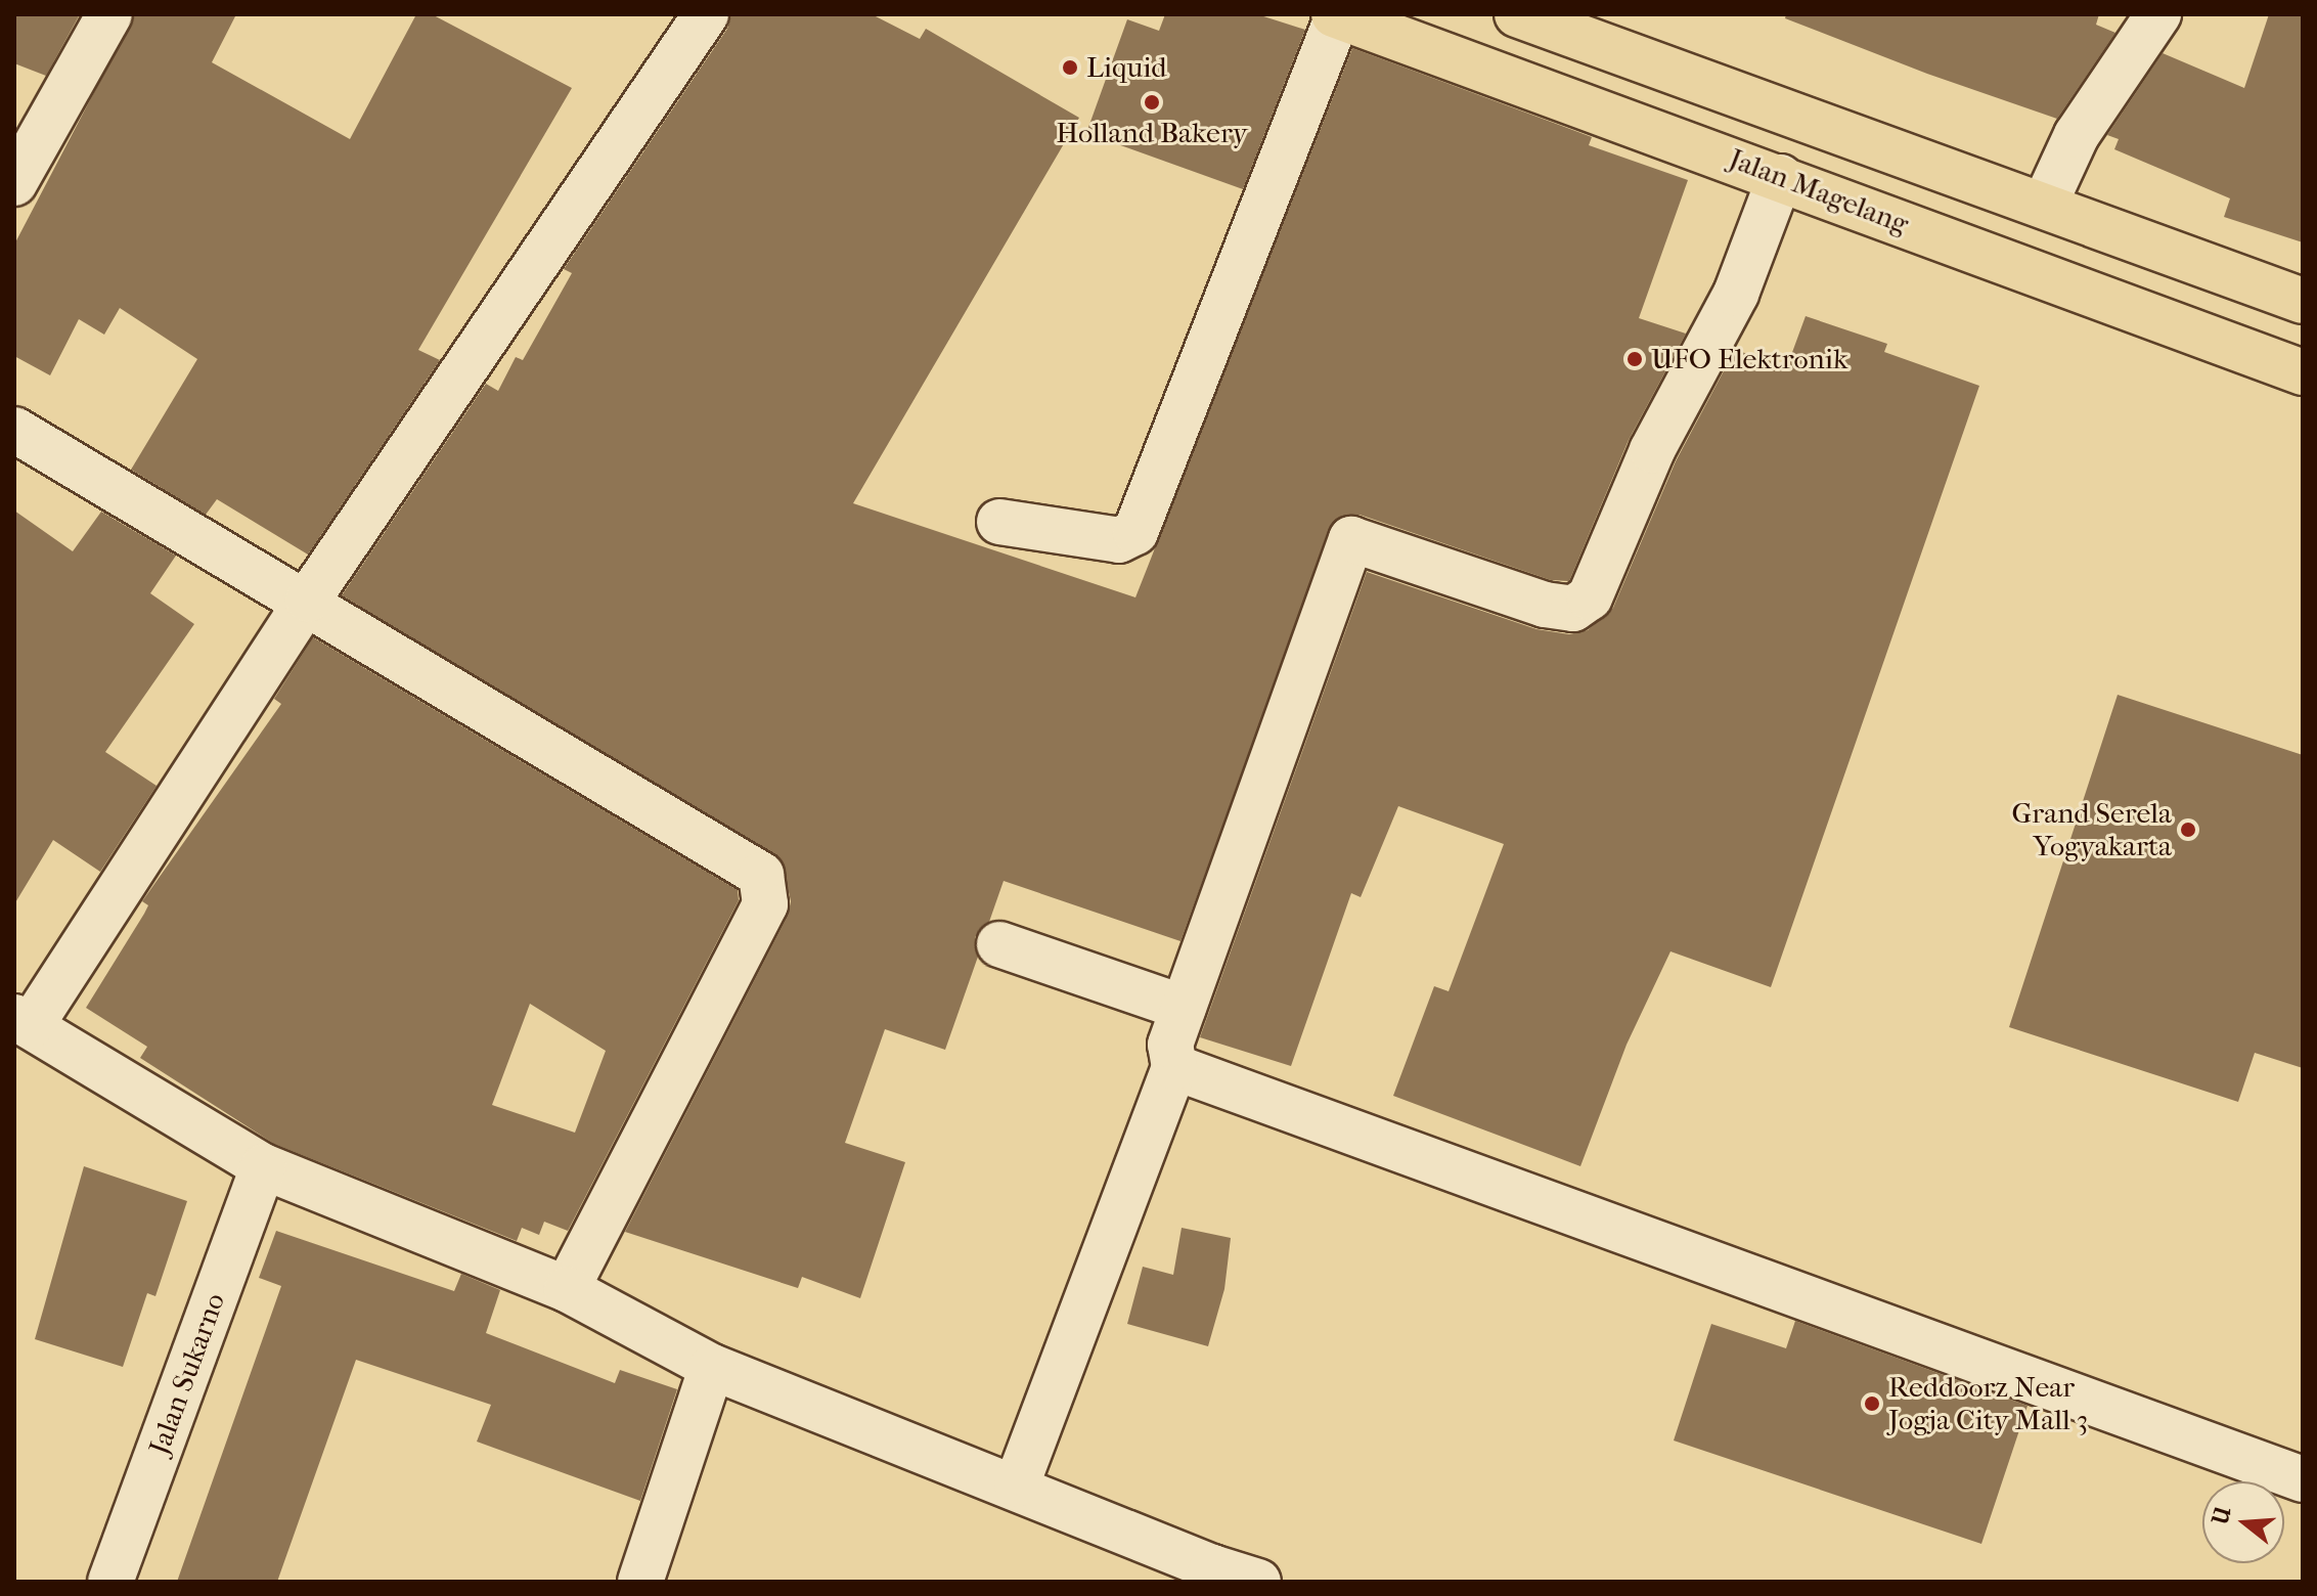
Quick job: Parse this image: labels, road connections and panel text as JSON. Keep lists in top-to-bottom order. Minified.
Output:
{"streets":{"main road":["Jalan Magelang"],"street":["Jalan Sukarno"]},"places":["Liquid","Holland Bakery","UFO Elektronik","Grand Serela Yogyakarta","Reddoorz Near Jogja City Mall 3"],"north":"left"}
